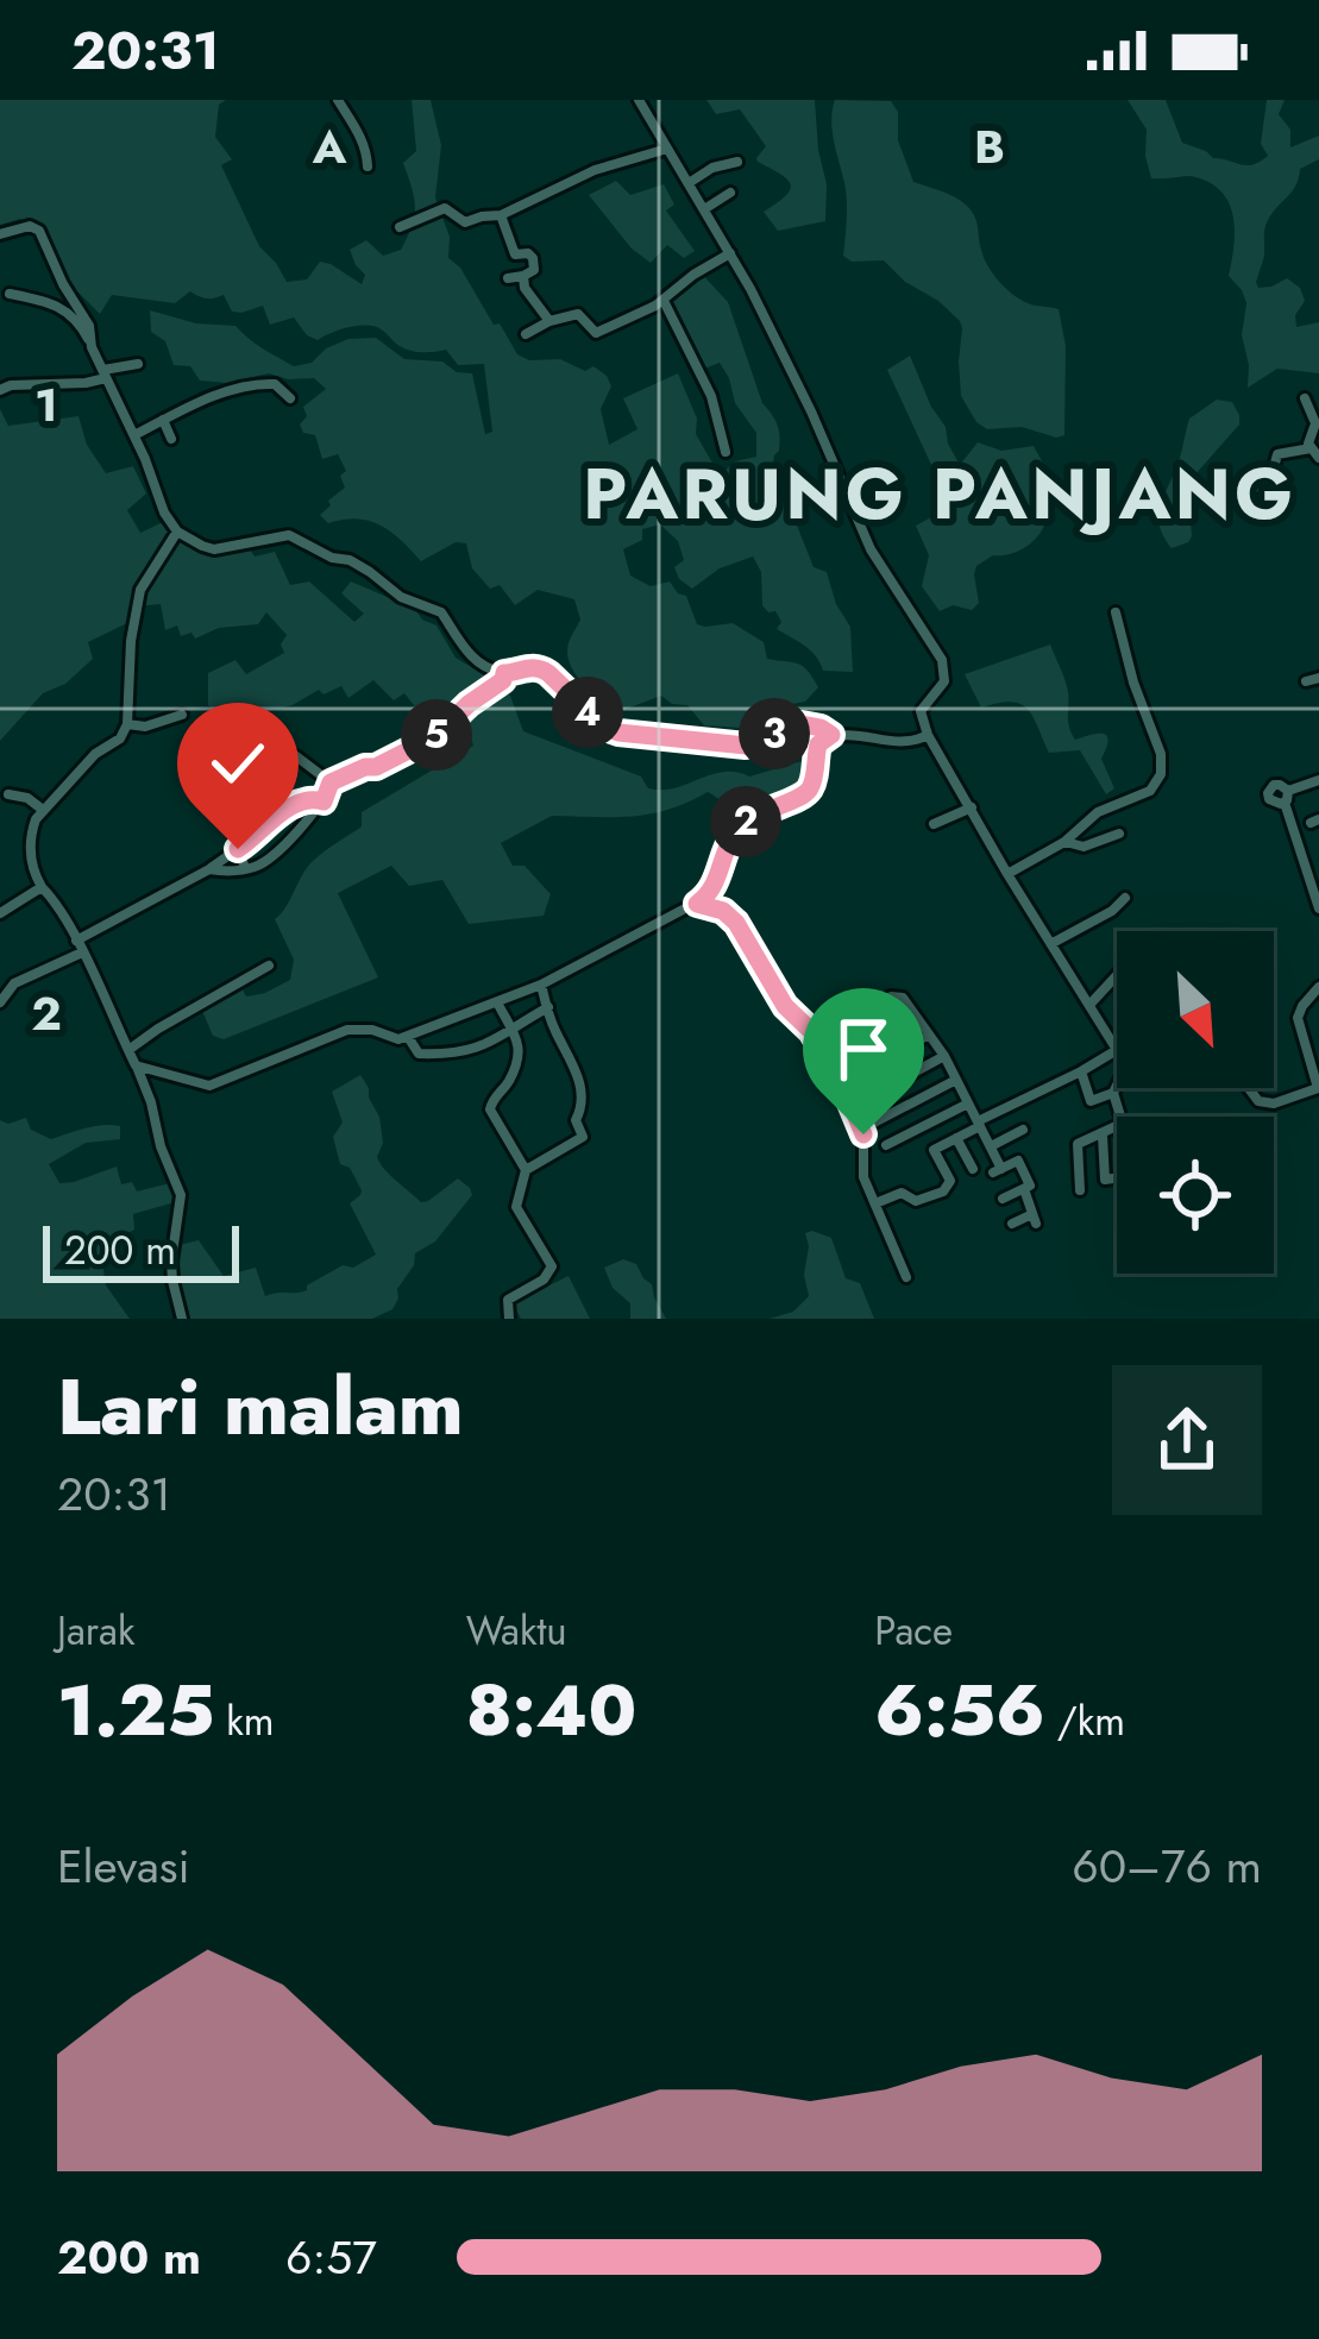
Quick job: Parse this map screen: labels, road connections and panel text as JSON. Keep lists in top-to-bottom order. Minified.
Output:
{"districts":["PARUNG PANJANG"],"scale_bar":"200 m","north":"bottom right","page":{"status":"20:31","pins":["4","3","5","2"],"scale":"200 m","heading":["Lari malam","20:31"],"stats":[["Jarak","1.25 km"],["Waktu","8:40"],["Pace","6:56 /km"]],"chart":["Elevasi","60–76 m"],"list":[{"name":"200 m","note":"6:57"}]},"grid":{"columns":["A","B"],"rows":["1","2"]}}
